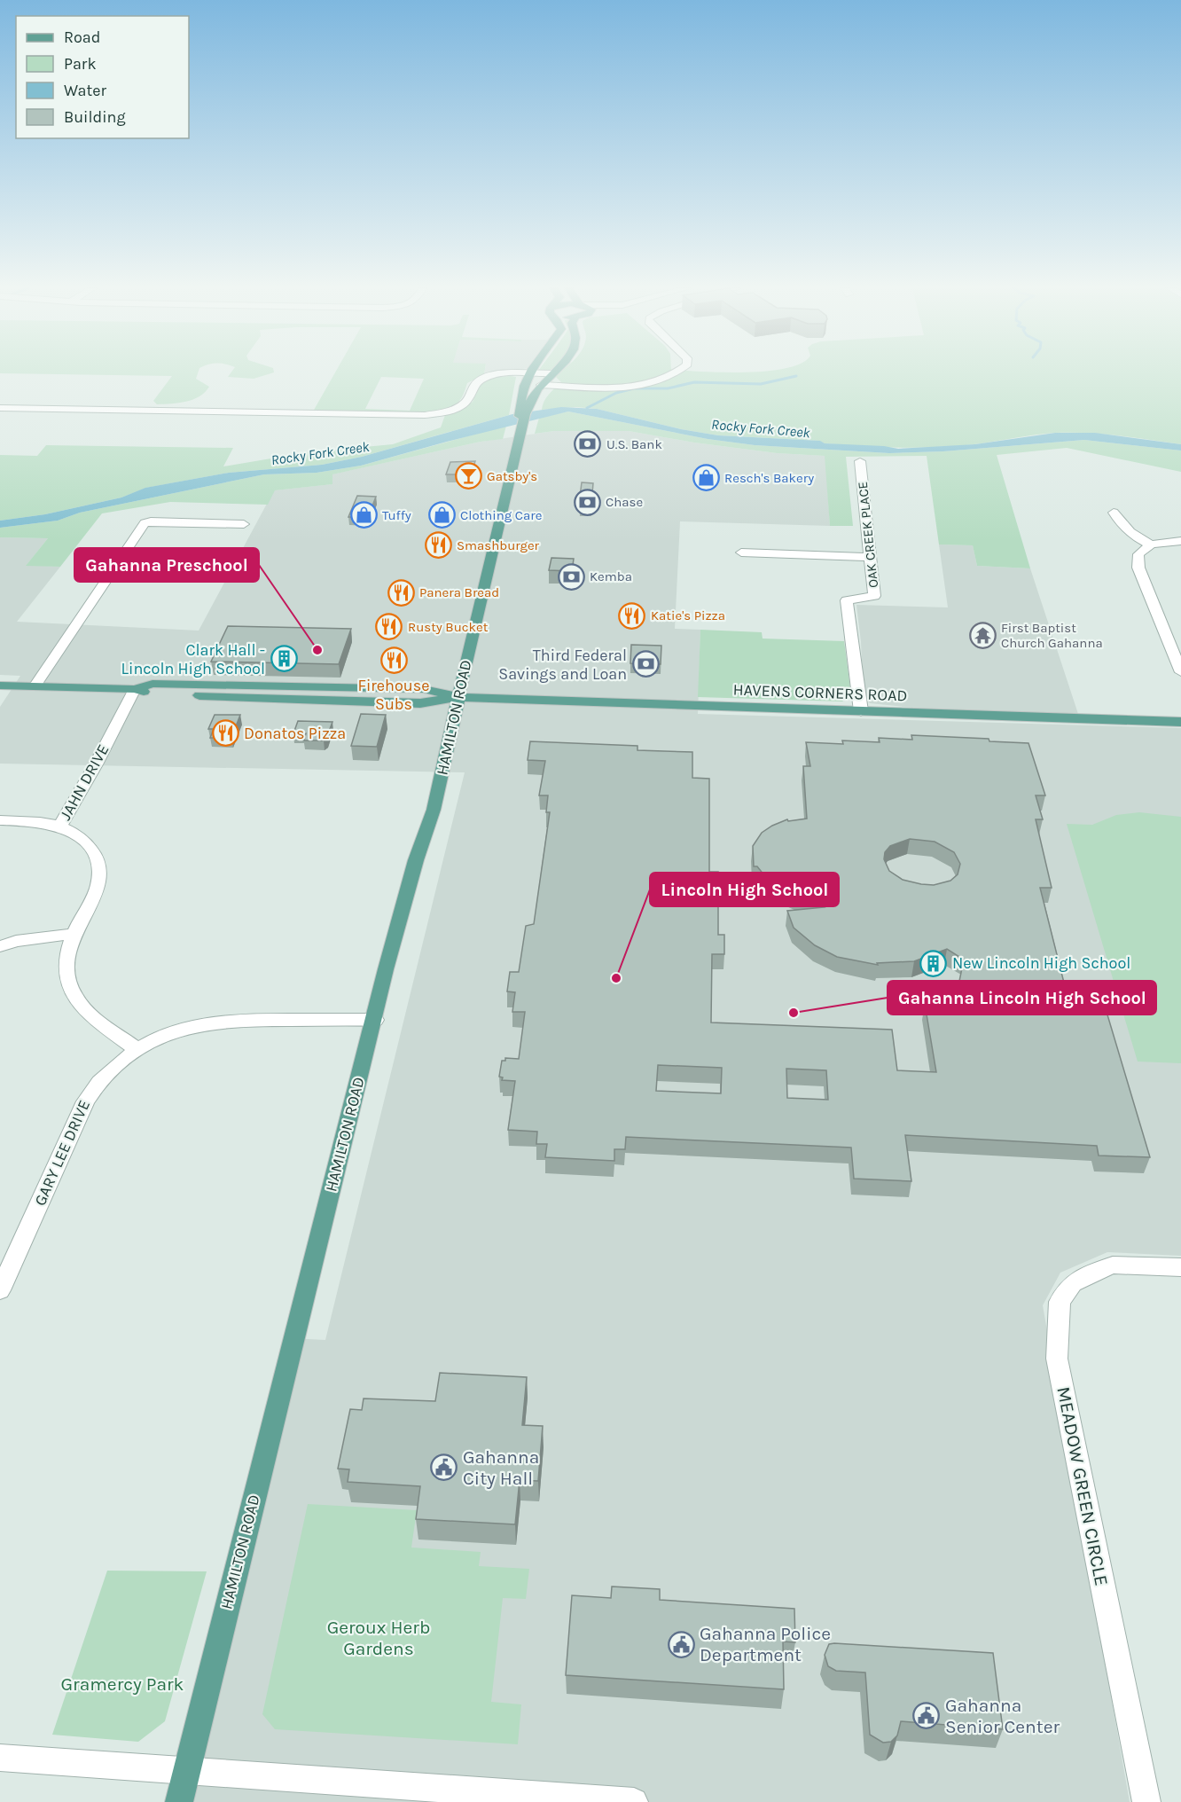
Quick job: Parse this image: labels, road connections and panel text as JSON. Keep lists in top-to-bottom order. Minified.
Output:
{"streets":{"main road":["HAVENS CORNERS ROAD","HAMILTON ROAD"],"street":["OAK CREEK PLACE","JAHN DRIVE","GARY LEE DRIVE","MEADOW GREEN CIRCLE"]},"crossings":[["OAK CREEK PLACE","HAVENS CORNERS ROAD"],["HAVENS CORNERS ROAD","HAMILTON ROAD"],["HAVENS CORNERS ROAD","JAHN DRIVE"],["HAMILTON ROAD","GARY LEE DRIVE"],["JAHN DRIVE","GARY LEE DRIVE"]],"water":["Rocky Fork Creek"],"parks":["Geroux Herb Gardens","Gramercy Park"],"places":{"bank":["U.S. Bank","Chase","Kemba","Third Federal Savings and Loan"],"bar":["Gatsby's"],"shop":["Resch's Bakery","Tuffy","Clothing Care"],"restaurant":["Smashburger","Panera Bread","Katie's Pizza","Rusty Bucket","Firehouse Subs","Donatos Pizza"],"temple":["First Baptist Church Gahanna"],"other":["Gahanna Preschool","Lincoln High School","Gahanna Lincoln High School"],"building":["Clark Hall - Lincoln High School","New Lincoln High School"],"public building":["Gahanna City Hall","Gahanna Police Department","Gahanna Senior Center"]},"legend":["Road","Park","Water","Building"]}
